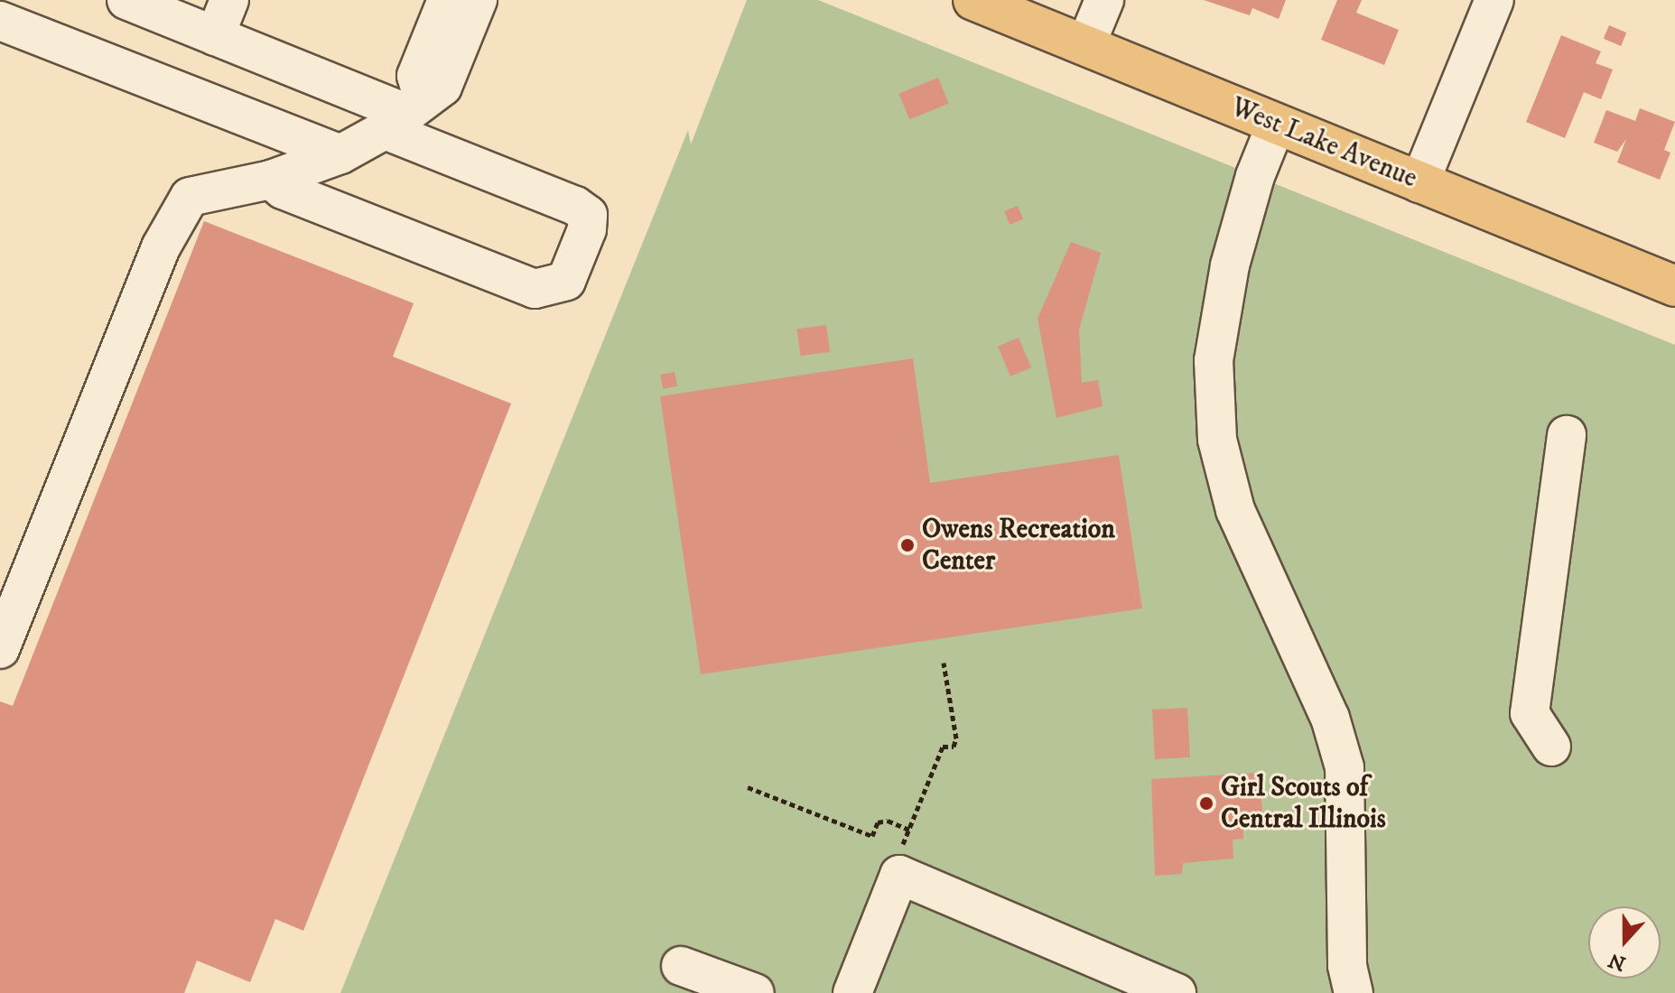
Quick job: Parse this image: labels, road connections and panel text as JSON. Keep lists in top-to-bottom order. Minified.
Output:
{"streets":{"main road":["West Lake Avenue"]},"places":["Owens Recreation Center","Girl Scouts of Central Illinois"],"north":"bottom"}
